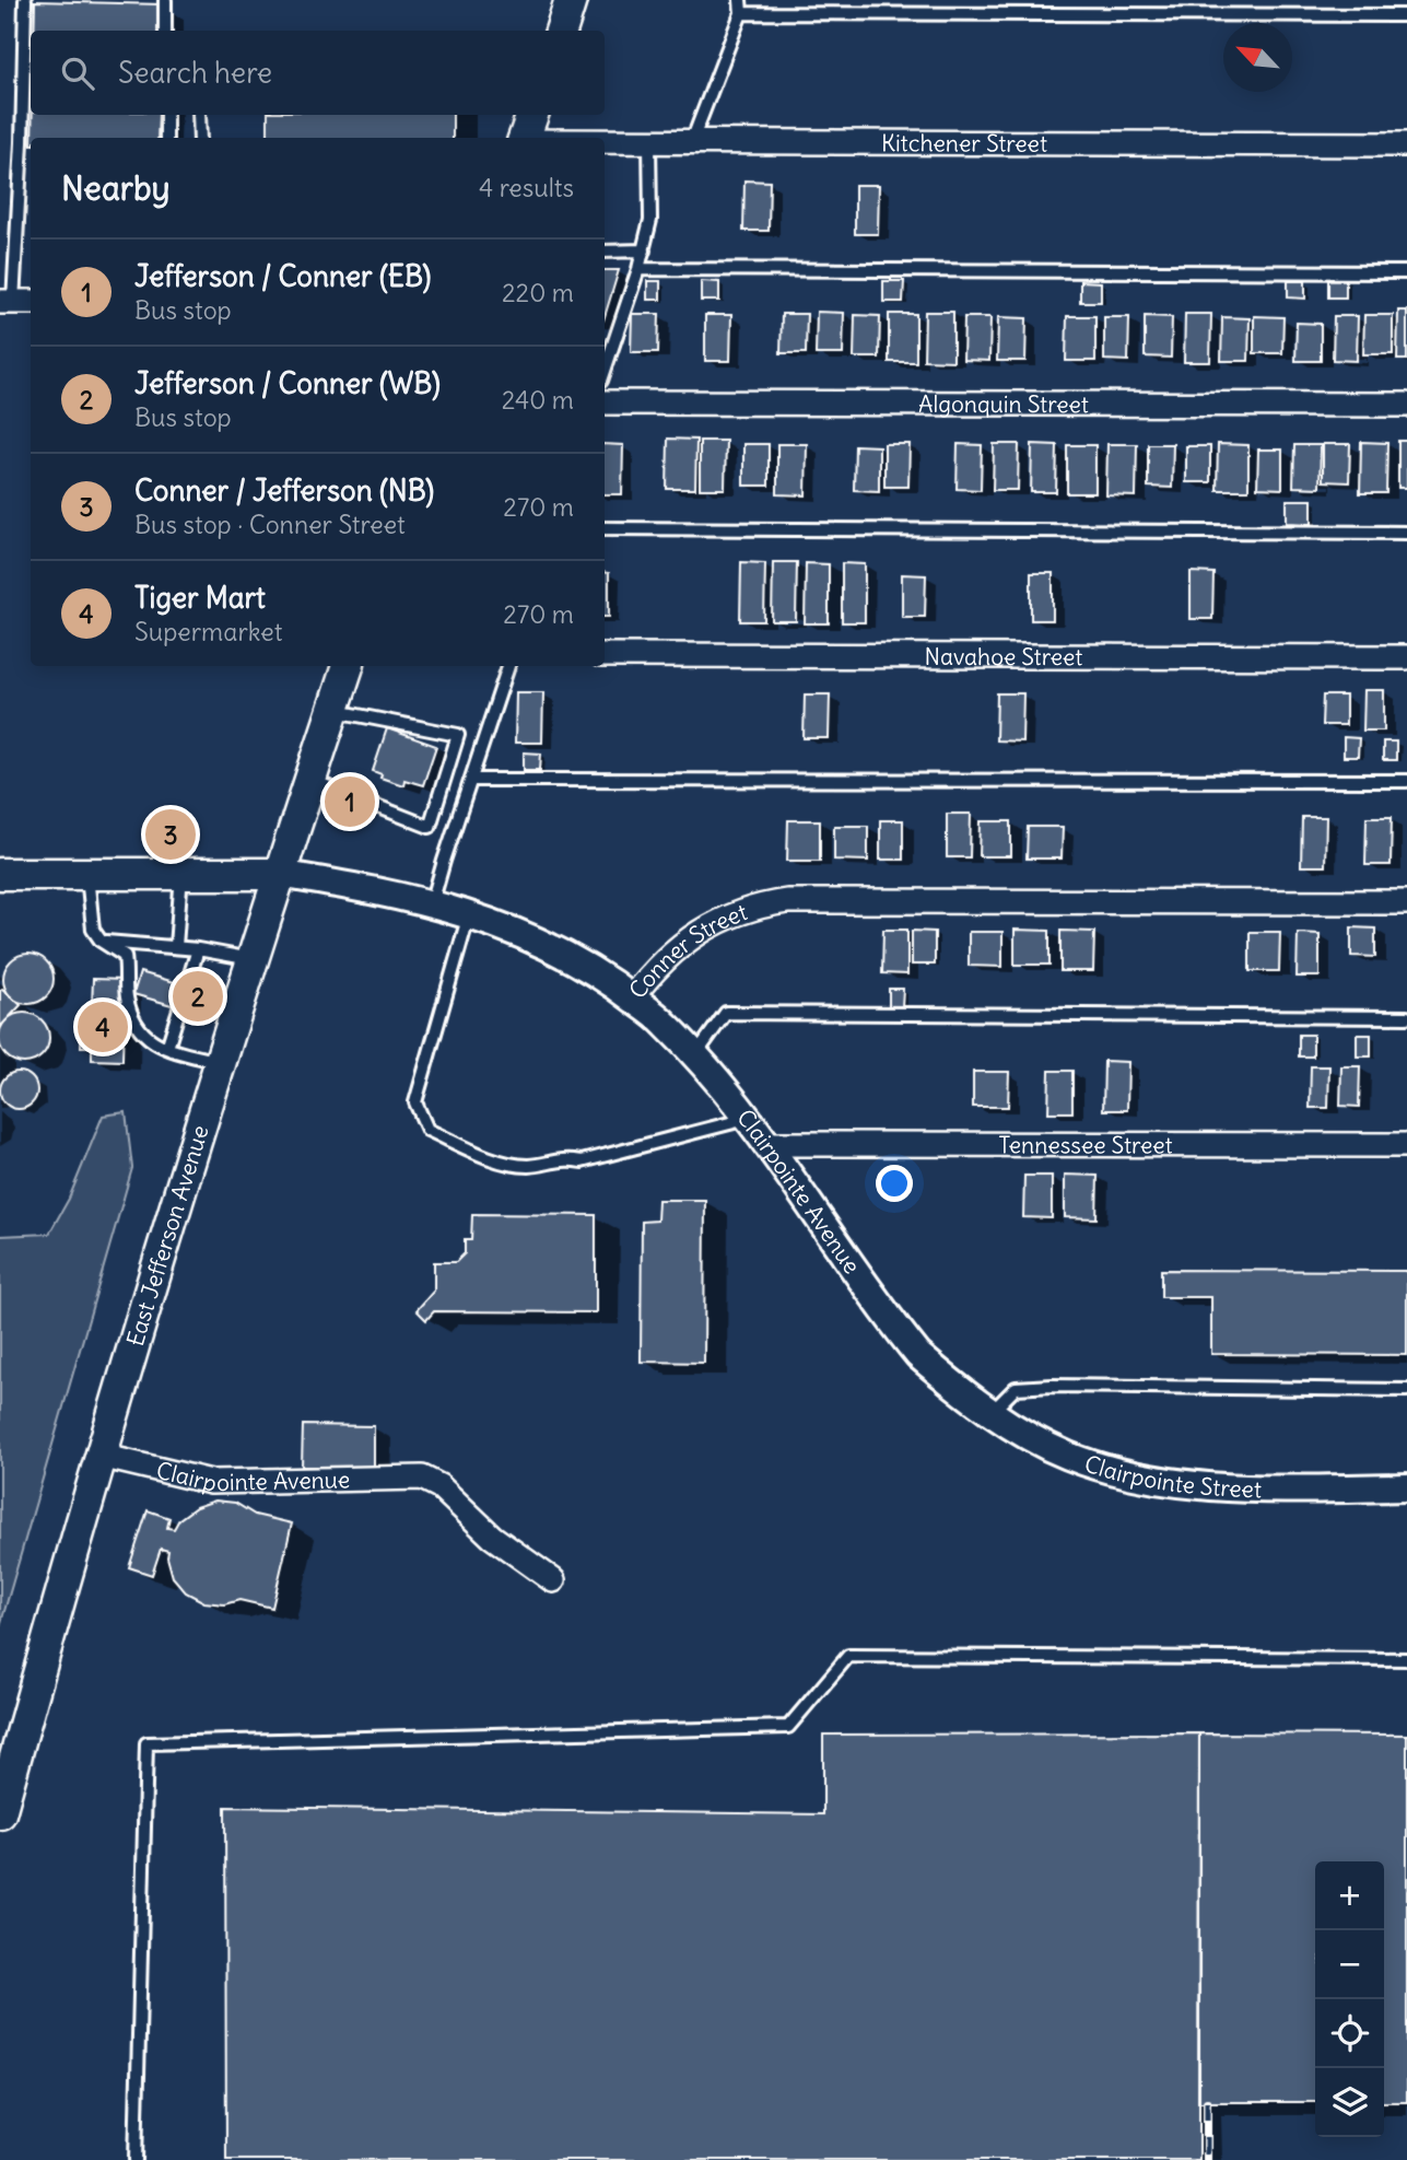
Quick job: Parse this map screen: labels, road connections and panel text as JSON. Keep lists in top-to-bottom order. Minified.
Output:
{"streets":{"main road":["Conner Street","East Jefferson Avenue"],"street":["Kitchener Street","Algonquin Street","Navahoe Street","Tennessee Street","Clairpointe Avenue","Clairpointe Street"]},"crossings":[["Conner Street","Clairpointe Avenue"],["Conner Street","East Jefferson Avenue"],["Tennessee Street","Clairpointe Avenue"],["Clairpointe Avenue","East Jefferson Avenue"],["Clairpointe Avenue","Clairpointe Street"]],"north":"top left","page":{"search":"Search here","heading":["Nearby","4 results"],"list":[{"mark":"1","name":"Jefferson / Conner (EB)","note":"Bus stop","value":"220 m"},{"mark":"2","name":"Jefferson / Conner (WB)","note":"Bus stop","value":"240 m"},{"mark":"3","name":"Conner / Jefferson (NB)","note":"Bus stop · Conner Street","value":"270 m"},{"mark":"4","name":"Tiger Mart","note":"Supermarket","value":"270 m"}],"pins":["1","3","2","4"],"map_buttons":["+","−"]}}
